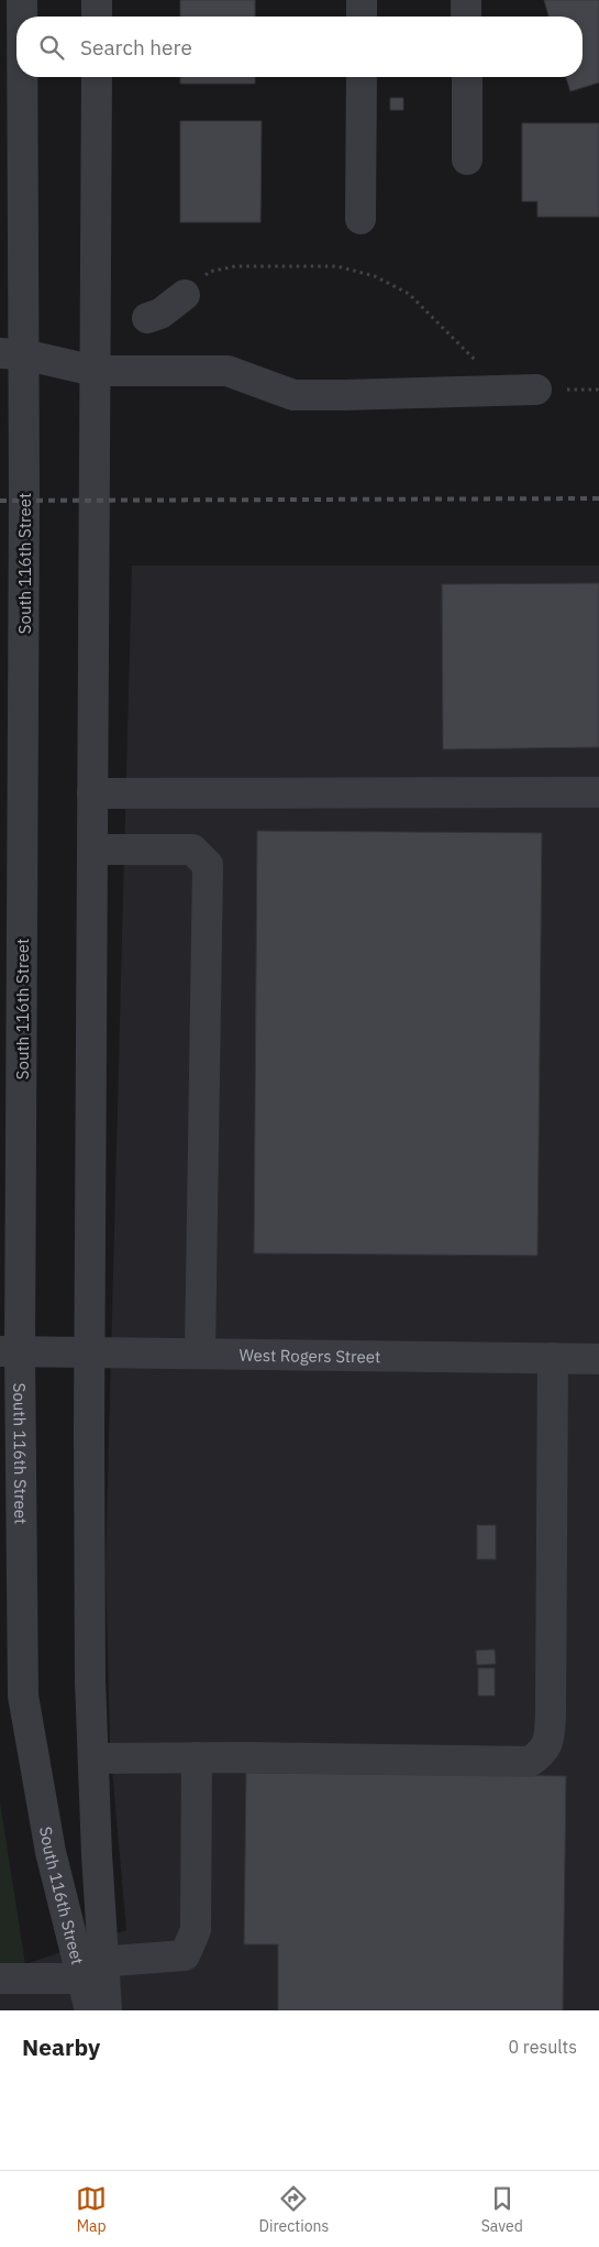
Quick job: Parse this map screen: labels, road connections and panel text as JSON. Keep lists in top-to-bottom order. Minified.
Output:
{"streets":{"street":["South 116th Street","West Rogers Street"]},"crossings":[["South 116th Street","West Rogers Street"]],"page":{"search":"Search here","heading":["Nearby","0 results"],"nav":["Map","Directions","Saved"]}}
